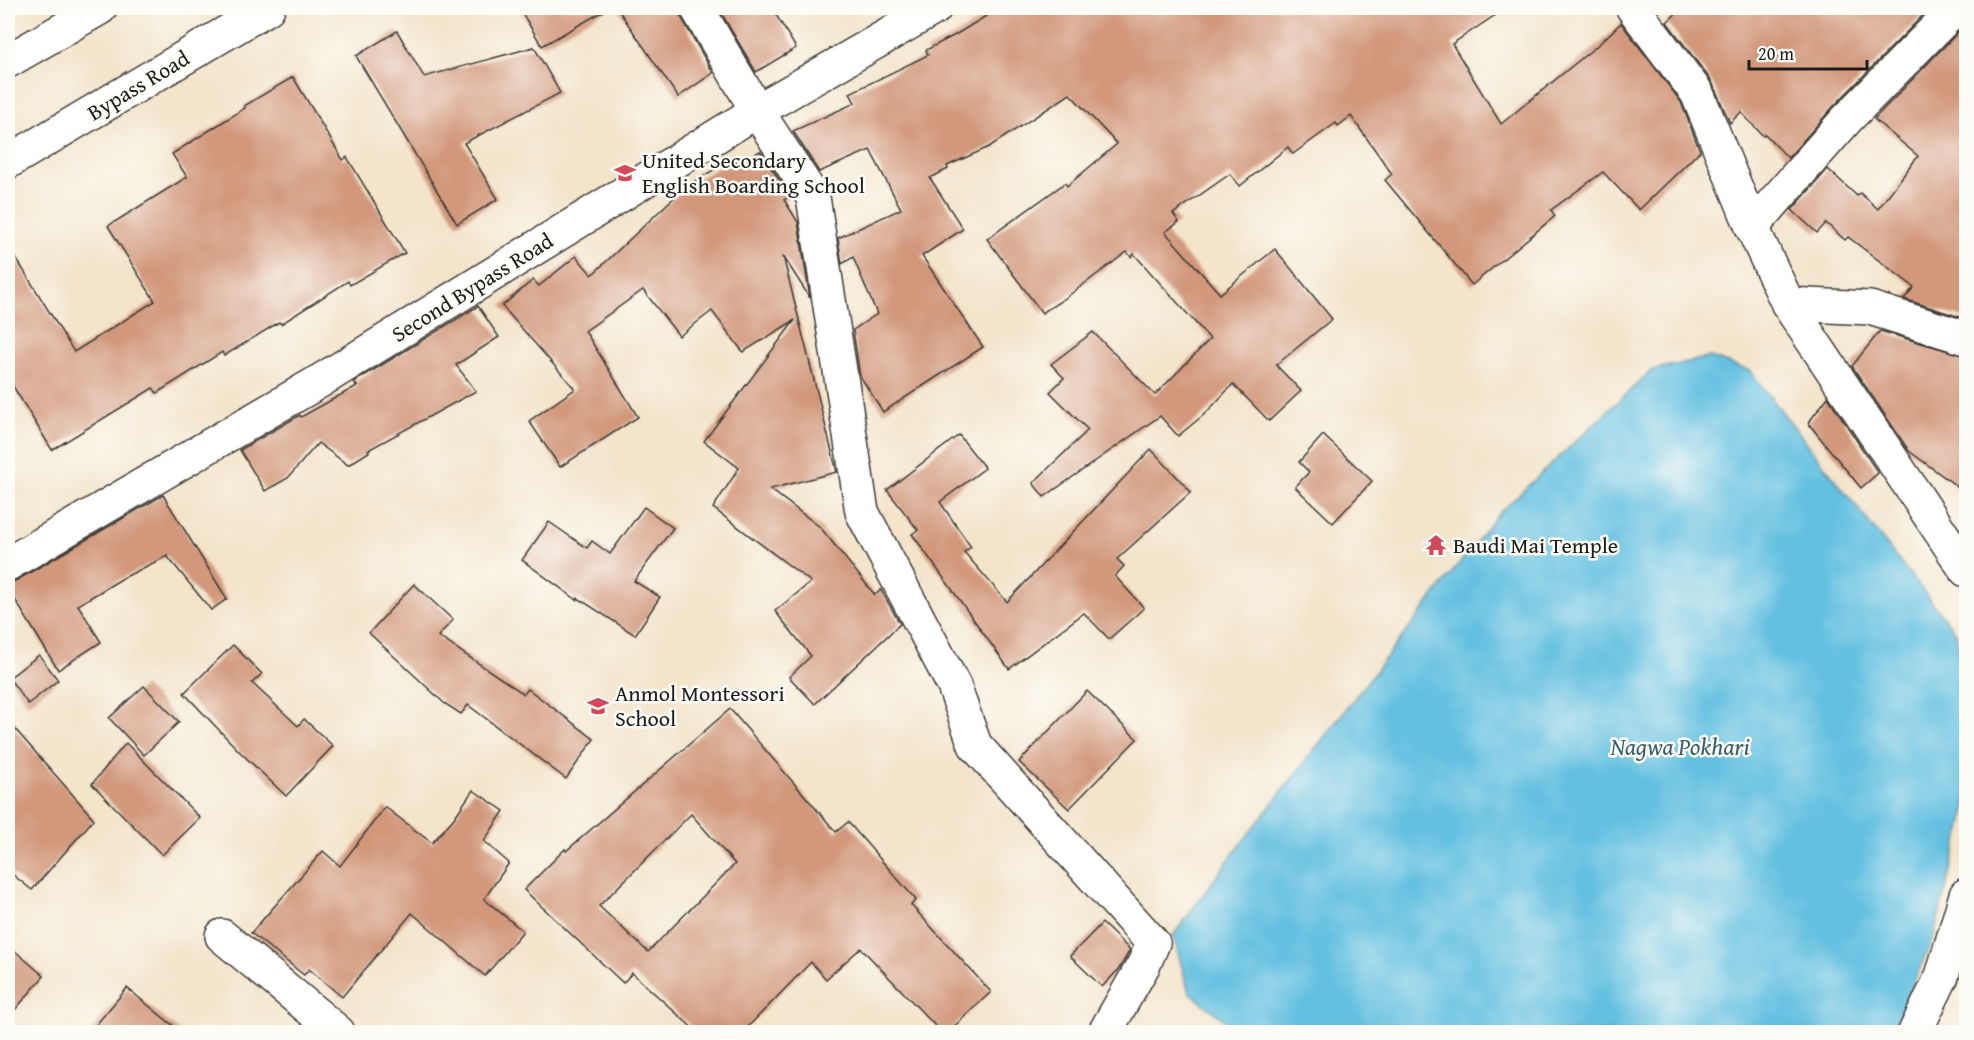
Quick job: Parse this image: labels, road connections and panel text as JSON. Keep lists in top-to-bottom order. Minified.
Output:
{"streets":{"street":["Bypass Road","Second Bypass Road"]},"water":["Nagwa Pokhari"],"places":{"school or university":["United Secondary English Boarding School","Anmol Montessori School"],"temple":["Baudi Mai Temple"]},"scale_bar":"20 m"}
